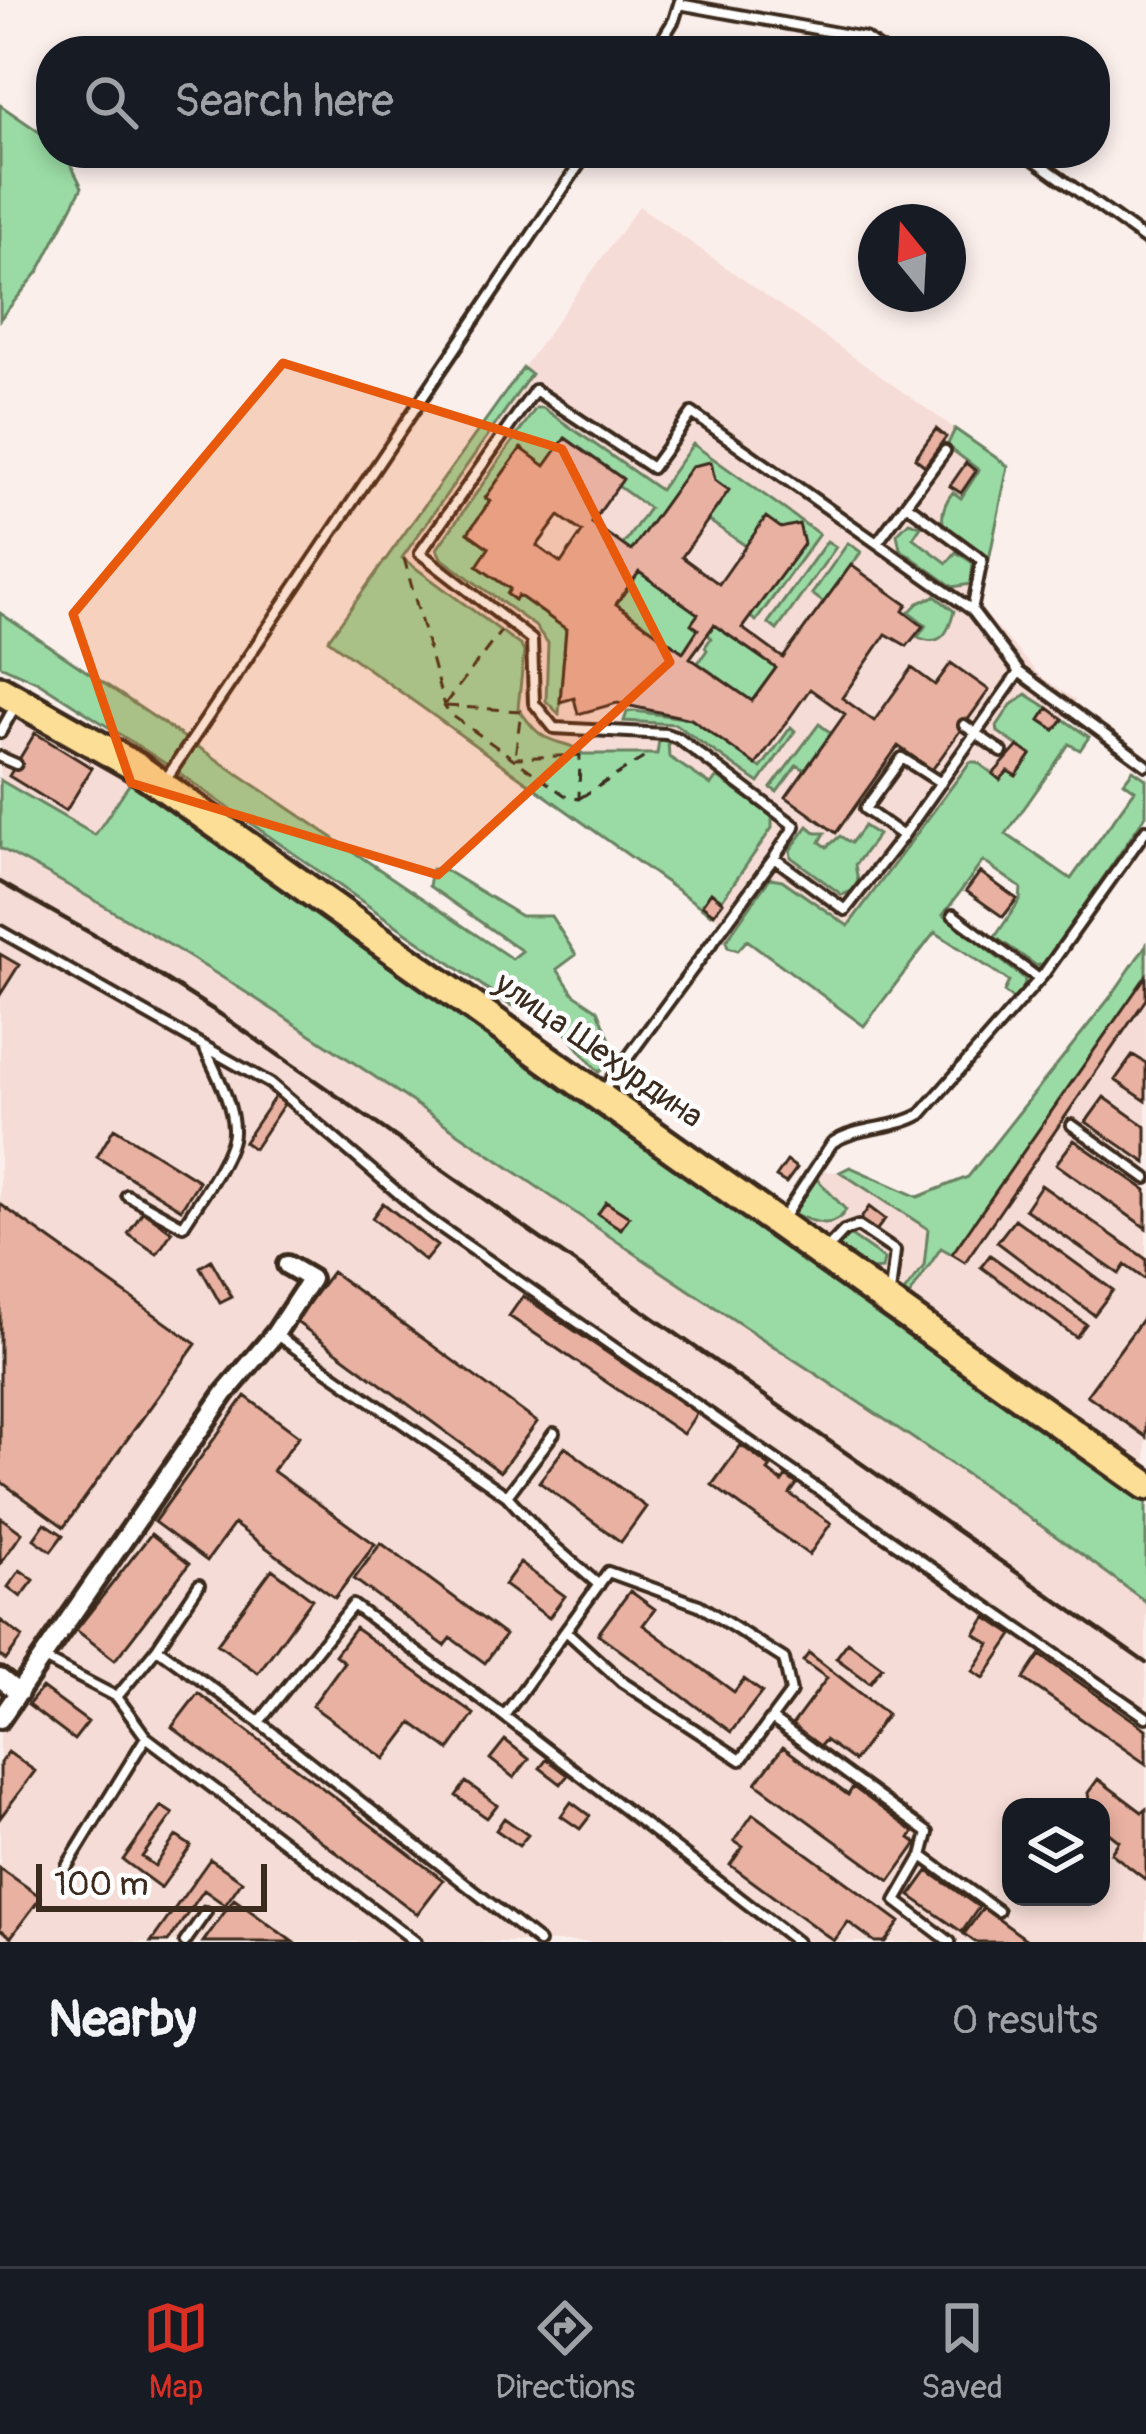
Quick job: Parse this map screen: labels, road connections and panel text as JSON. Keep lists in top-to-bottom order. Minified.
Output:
{"streets":{"main road":["улица Шехурдина"]},"scale_bar":"100 m","north":"top","page":{"search":"Search here","scale":"100 m","heading":["Nearby","0 results"],"nav":["Map","Directions","Saved"]}}
